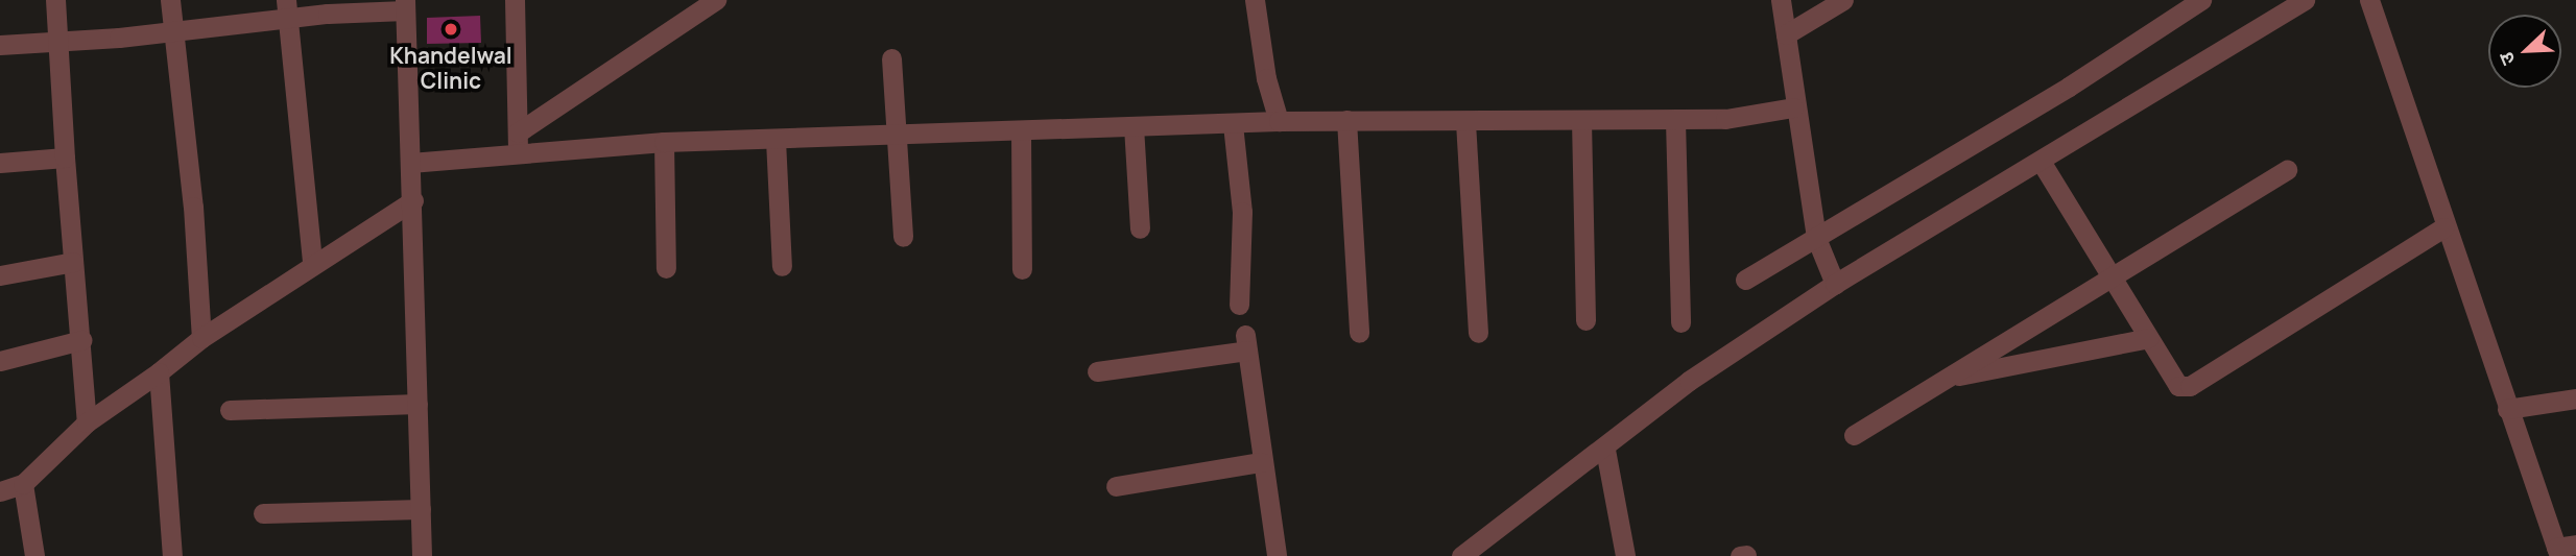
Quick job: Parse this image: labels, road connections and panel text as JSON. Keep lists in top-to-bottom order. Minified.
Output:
{"places":["Khandelwal Clinic"],"north":"bottom left"}
